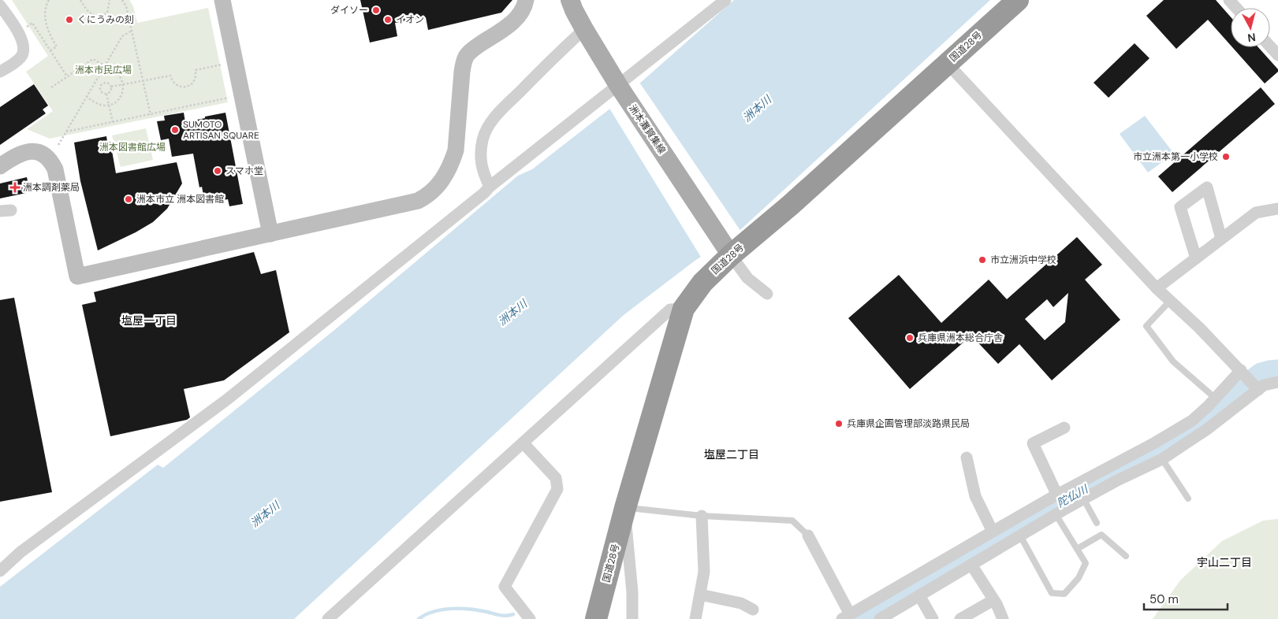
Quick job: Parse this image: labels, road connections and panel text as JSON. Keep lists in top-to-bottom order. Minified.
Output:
{"streets":{"highway":["国道28号"],"main road":["洲本灘賀集線"]},"crossings":[["国道28号","洲本灘賀集線"]],"districts":["塩屋一丁目","塩屋二丁目","宇山二丁目"],"water":["洲本川","陀仏川"],"parks":["洲本市民広場","洲本図書館広場"],"places":{"other":["ダイソー","くにうみの刻","イオン","SUMOTO ARTISAN SQUARE","市立洲本第一小学校","スマホ堂","洲本市立 洲本図書館","市立洲浜中学校","兵庫県洲本総合庁舎","兵庫県企画管理部淡路県民局"],"health":["洲本調剤薬局"]},"scale_bar":"50 m","north":"bottom"}
